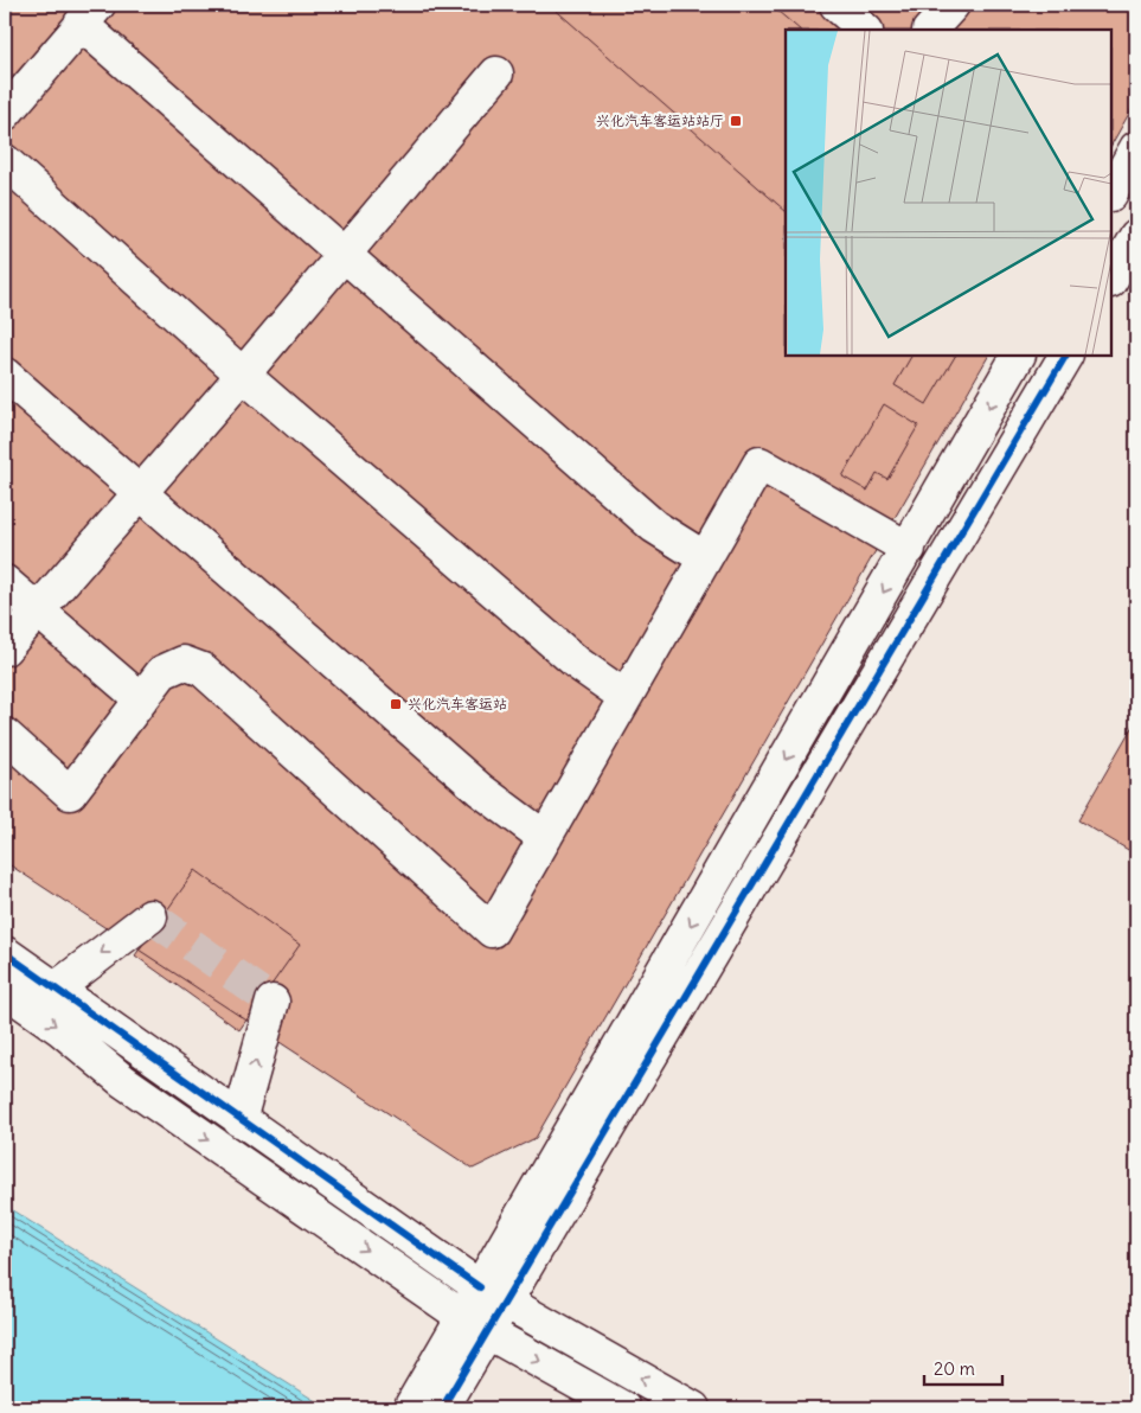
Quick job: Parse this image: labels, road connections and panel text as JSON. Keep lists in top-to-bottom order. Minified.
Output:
{"places":{"transit":["兴化汽车客运站站厅","兴化汽车客运站"]},"scale_bar":"20 m"}
